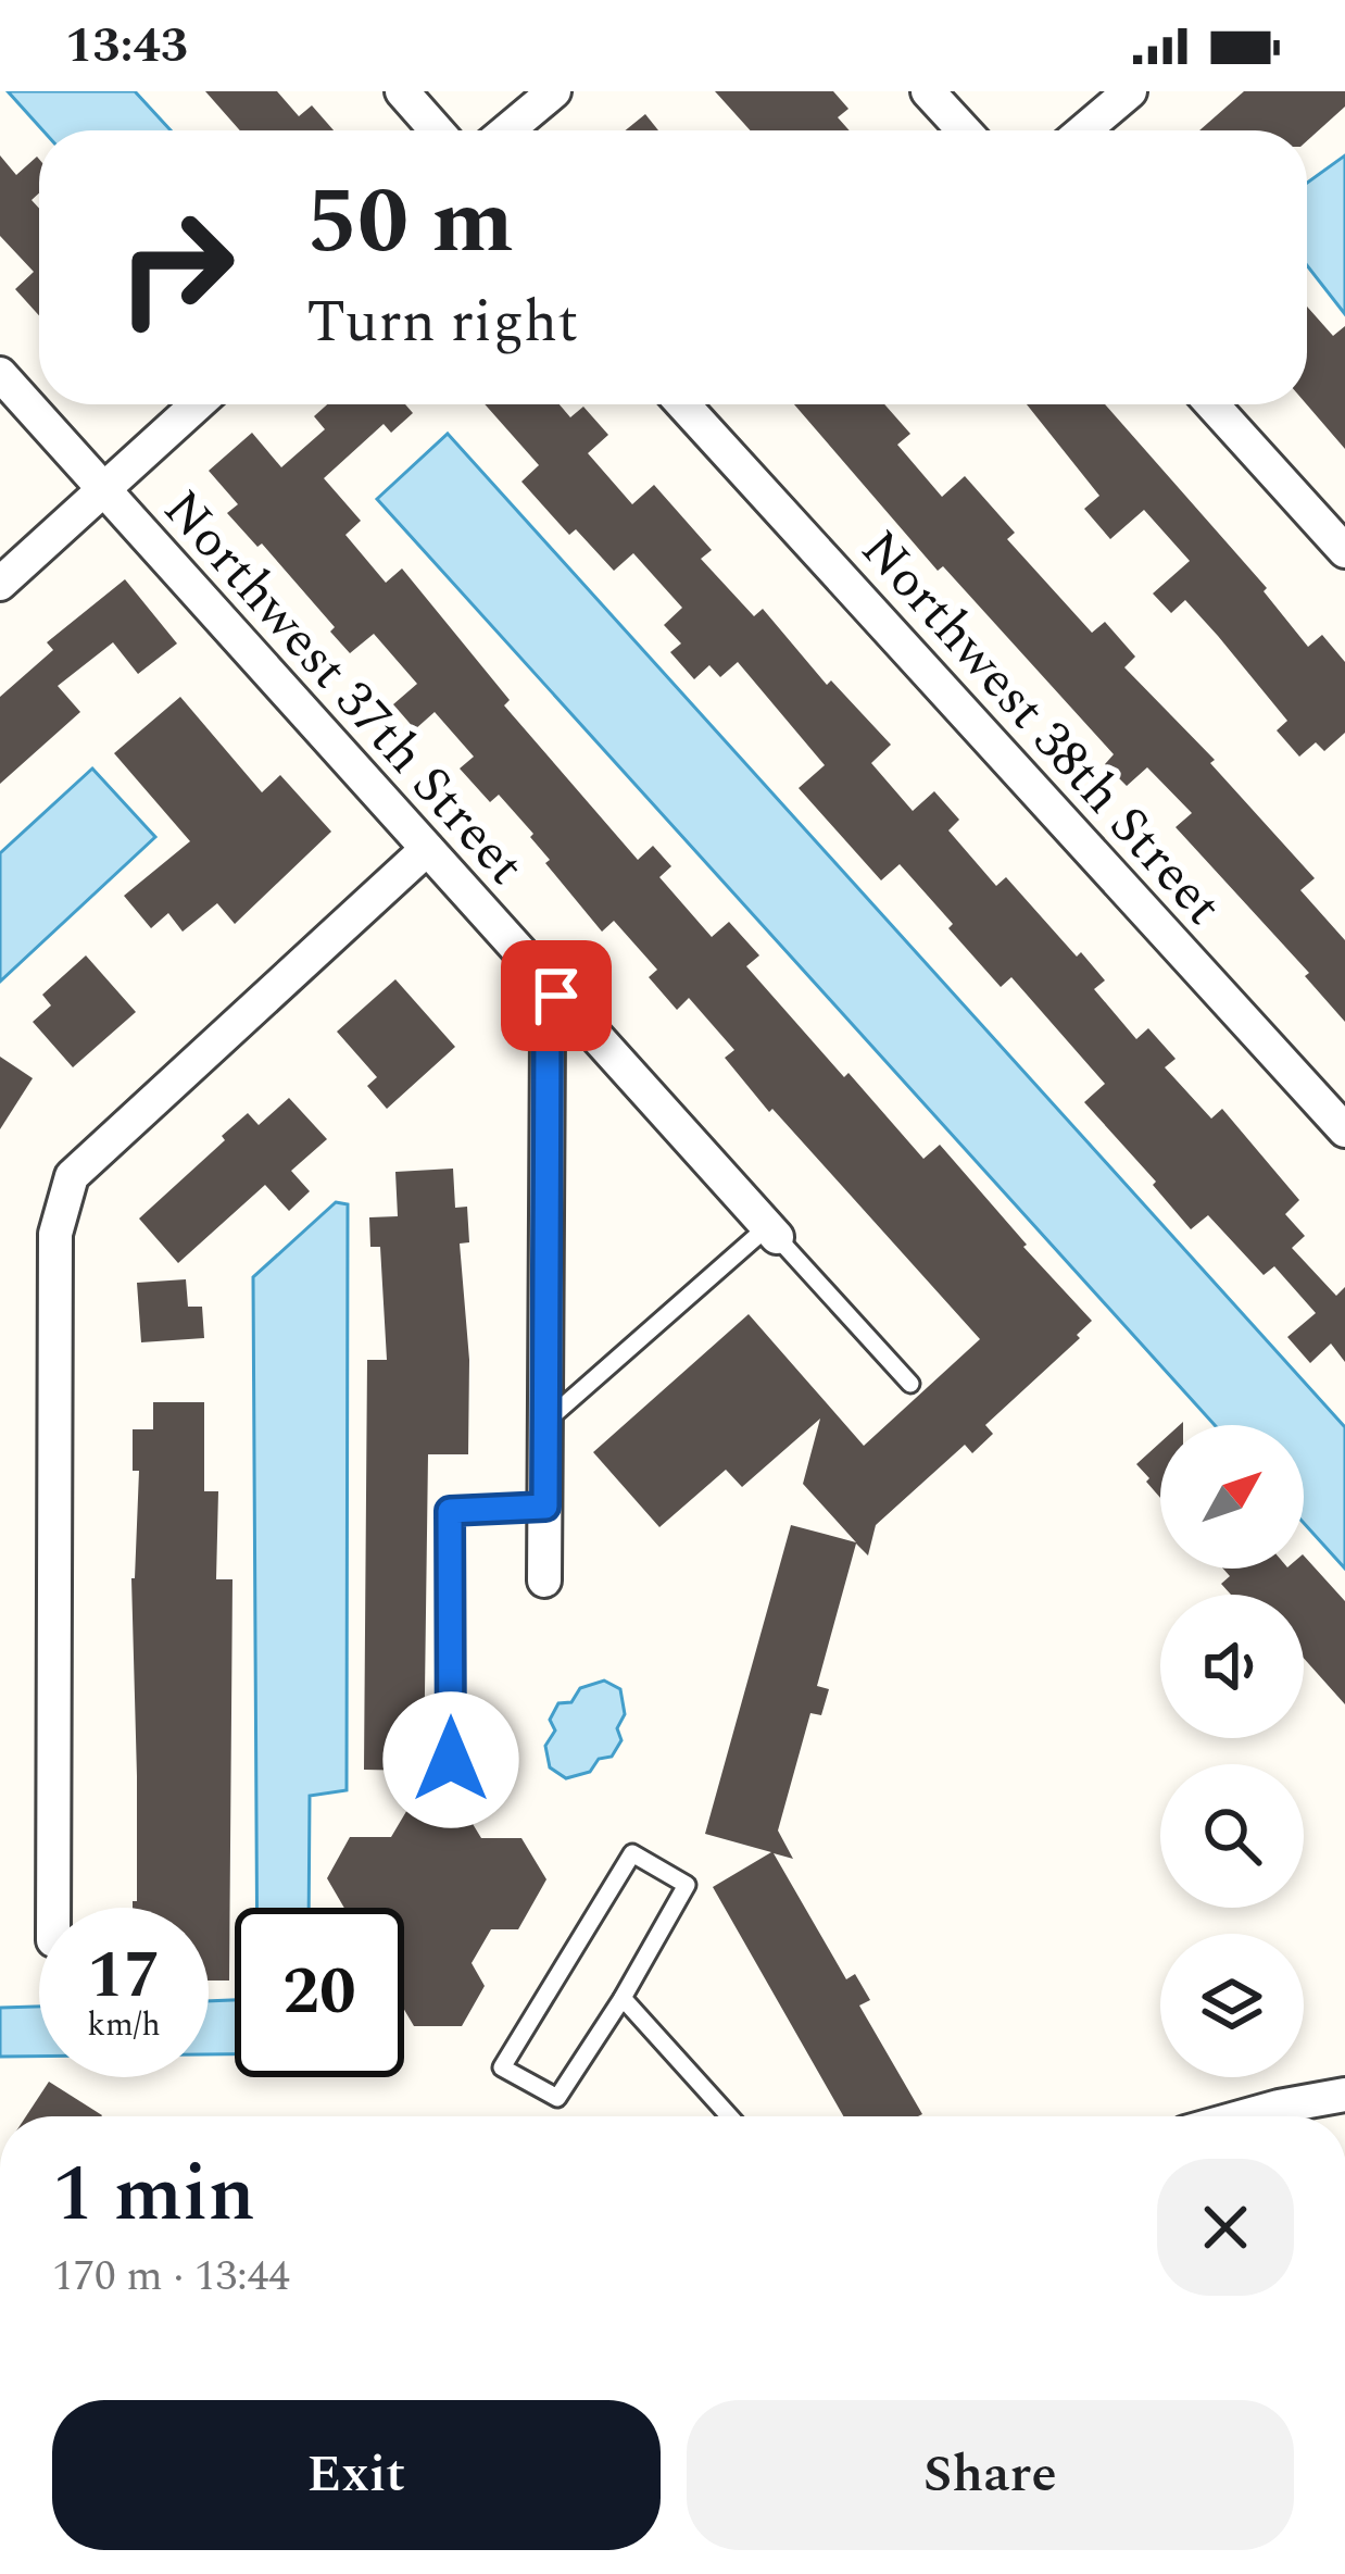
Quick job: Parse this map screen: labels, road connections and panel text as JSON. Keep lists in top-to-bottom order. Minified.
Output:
{"streets":{"street":["Northwest 37th Street","Northwest 38th Street"]},"north":"top right","page":{"status":"13:43","turn":["50 m","Turn right"],"speed":"17 km/h","limit":"20","heading":["1 min","170 m · 13:44"],"buttons":["Exit","Share"]}}
